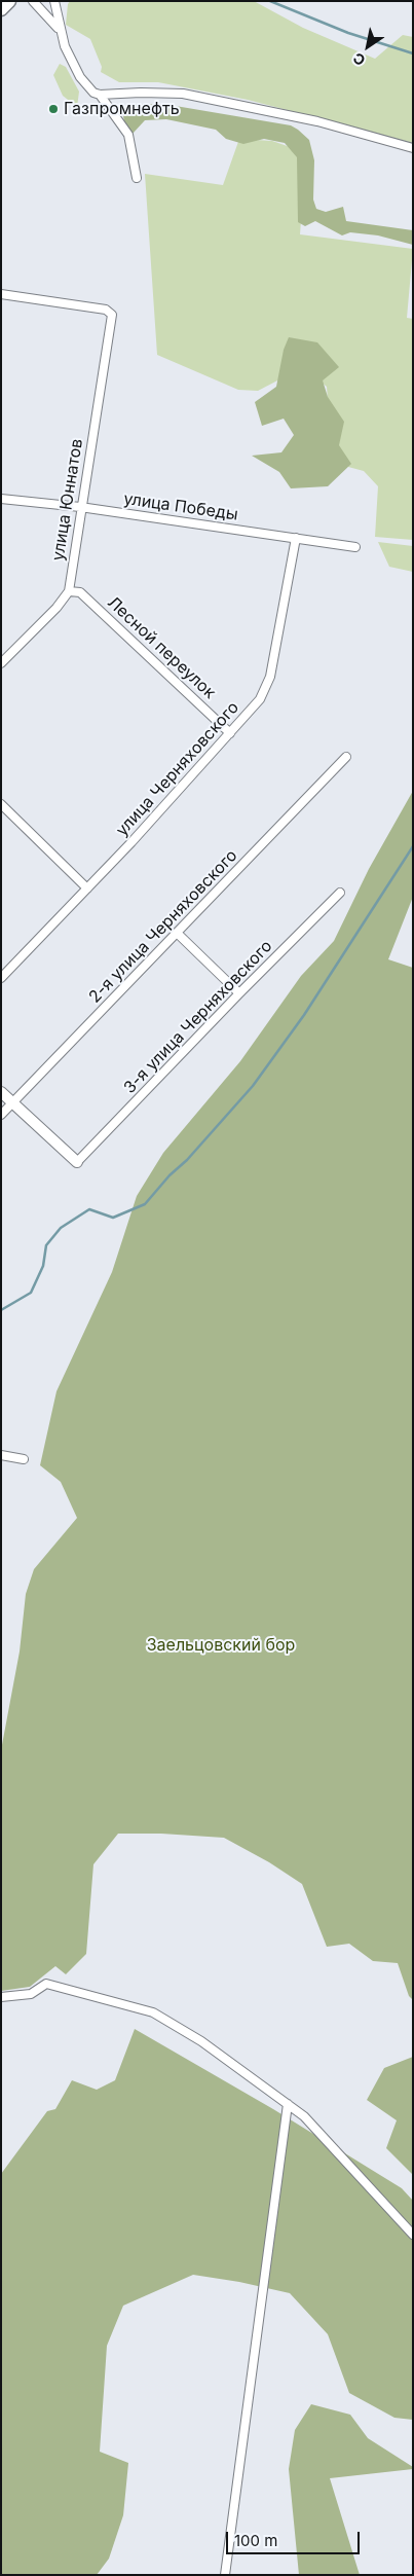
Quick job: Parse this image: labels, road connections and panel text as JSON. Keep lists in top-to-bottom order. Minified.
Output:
{"streets":{"street":["улица Юннатов","улица Победы","Лесной переулок","улица Черняховского","2-я улица Черняховского","3-я улица Черняховского"]},"crossings":[["улица Юннатов","улица Победы"],["улица Юннатов","Лесной переулок"],["улица Победы","улица Черняховского"],["Лесной переулок","улица Черняховского"]],"parks":["Заельцовский бор"],"places":["Газпромнефть"],"scale_bar":"100 m","north":"bottom left"}
